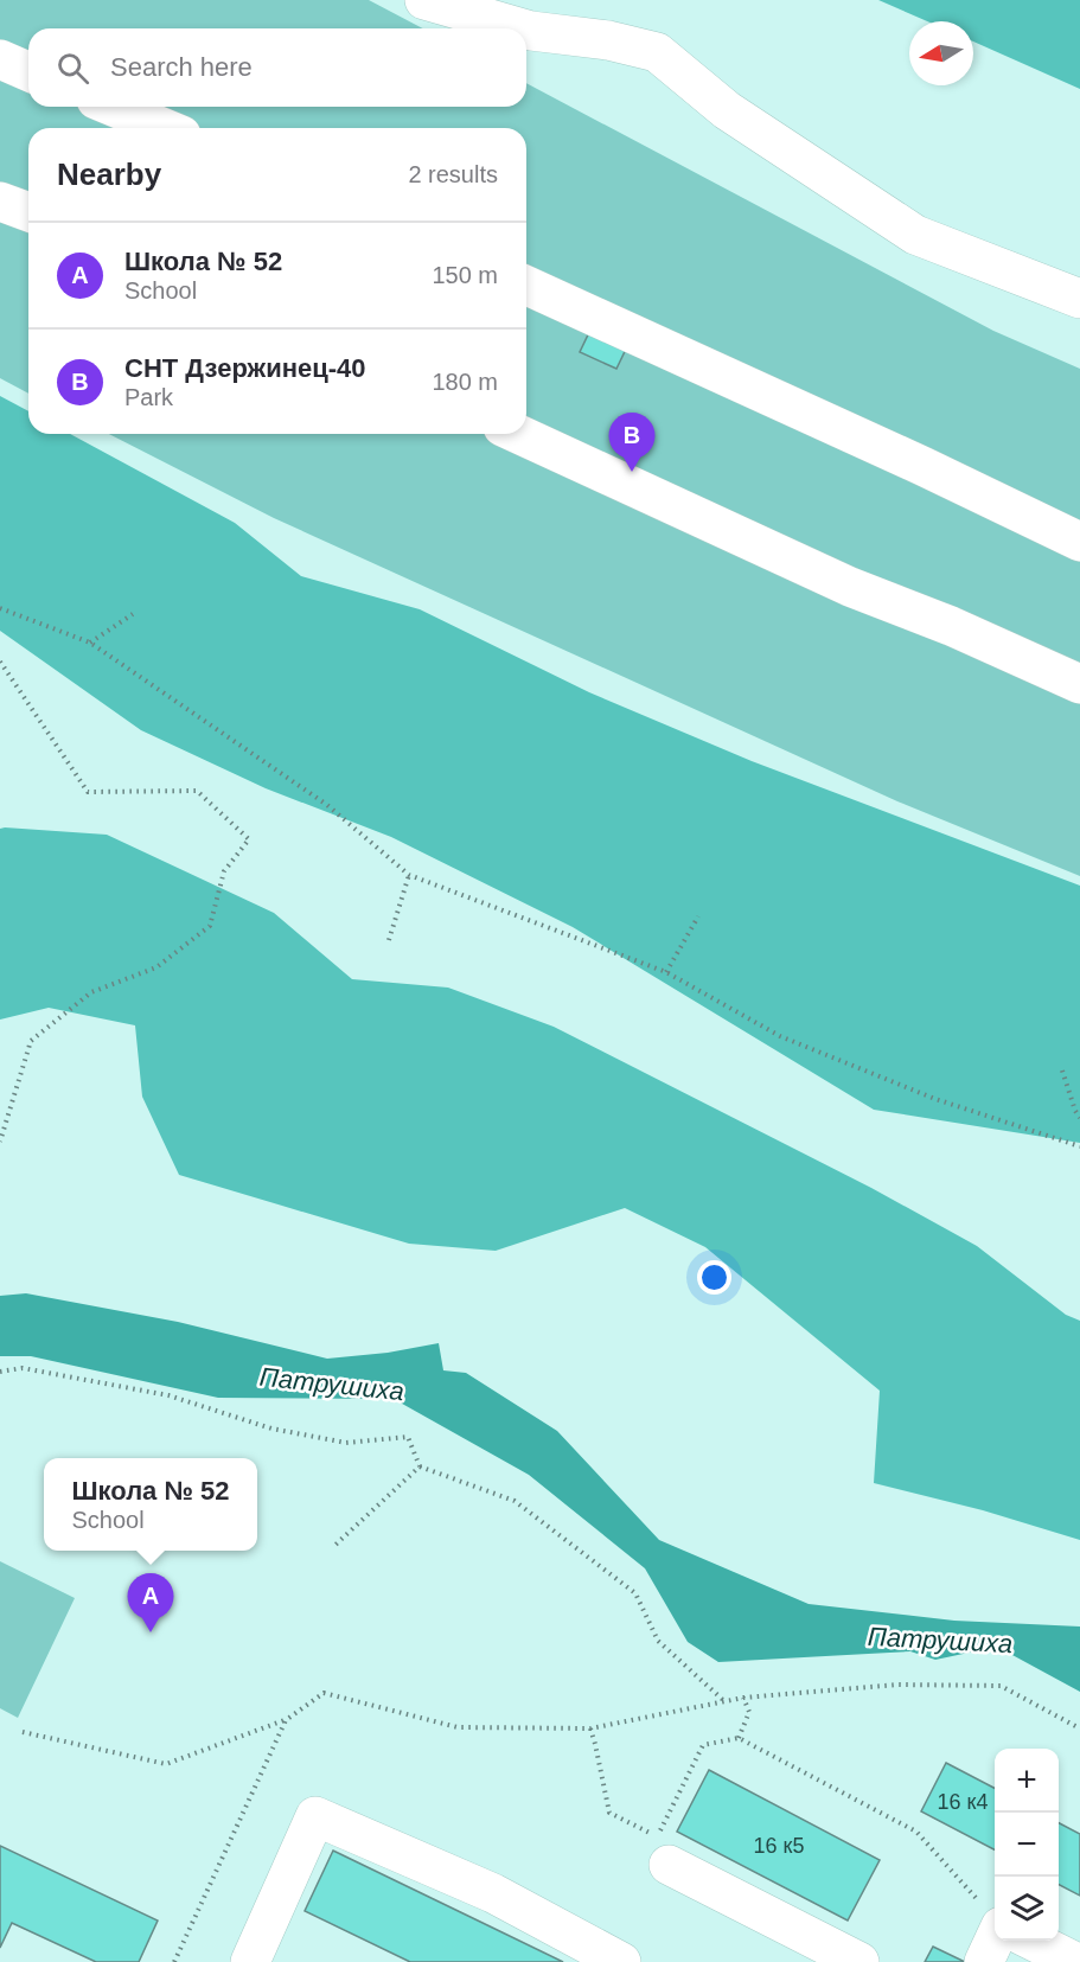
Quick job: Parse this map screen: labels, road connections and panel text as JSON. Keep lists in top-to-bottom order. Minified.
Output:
{"water":["Патрушиха"],"house_numbers":["16 к4","16 к5"],"north":"left","page":{"search":"Search here","heading":["Nearby","2 results"],"list":[{"mark":"A","name":"Школа № 52","note":"School","value":"150 m"},{"mark":"B","name":"СНТ Дзержинец-40","note":"Park","value":"180 m"}],"pins":["B","A"],"popup":["Школа № 52","School"],"map_buttons":["+","−"]}}
